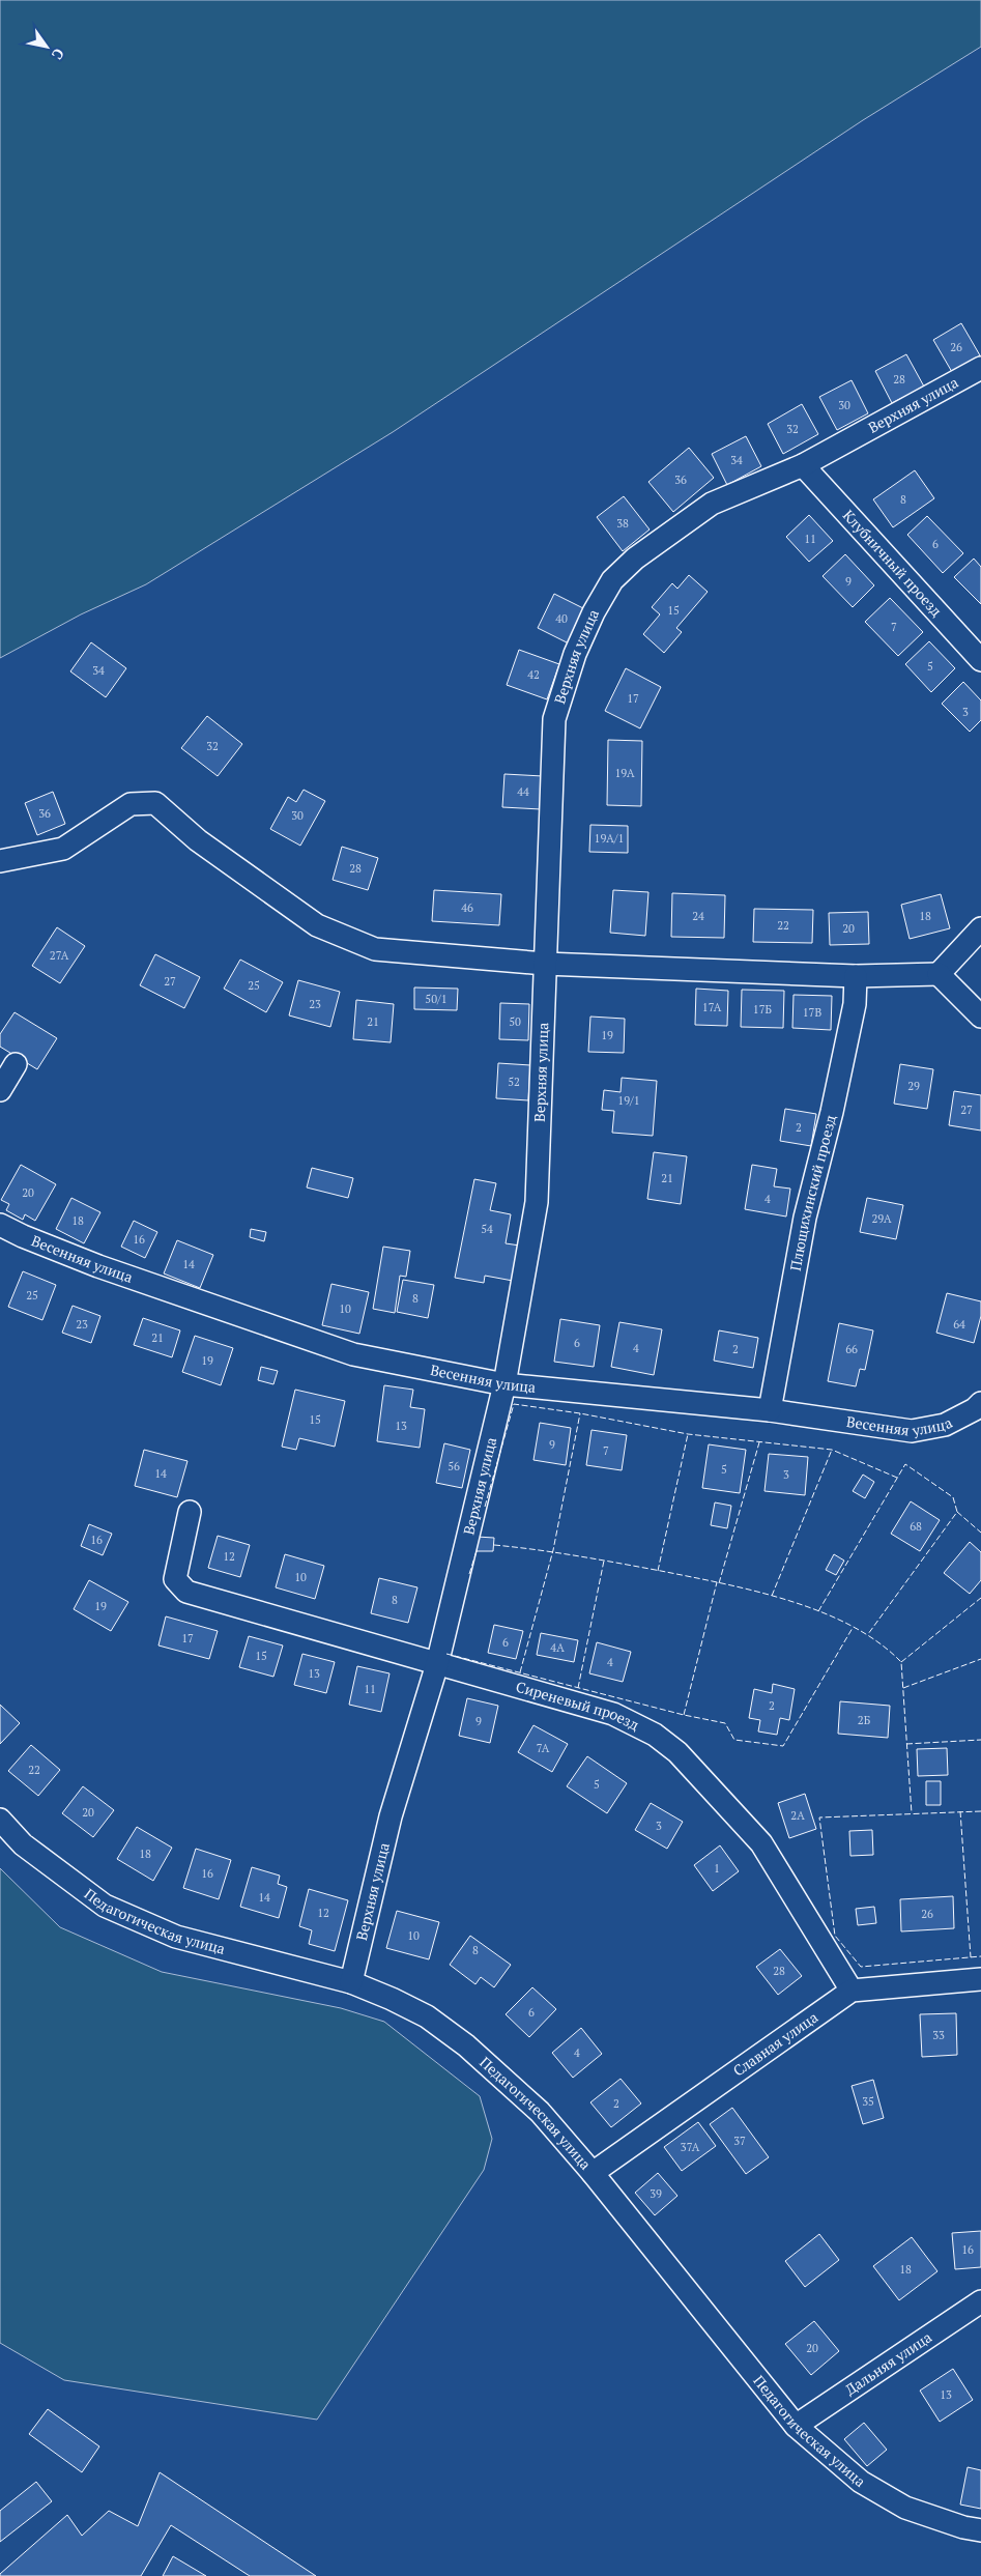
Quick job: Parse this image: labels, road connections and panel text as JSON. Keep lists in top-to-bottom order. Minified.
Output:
{"streets":{"street":["Верхняя улица","Клубничный проезд","Плющихинский проезд","Весенняя улица","Сиреневый проезд","Педагогическая улица","Славная улица","Дальняя улица"]},"crossings":[["Верхняя улица","Клубничный проезд"],["Верхняя улица","Весенняя улица"],["Верхняя улица","Сиреневый проезд"],["Верхняя улица","Педагогическая улица"],["Плющихинский проезд","Весенняя улица"],["Сиреневый проезд","Славная улица"],["Педагогическая улица","Славная улица"],["Педагогическая улица","Дальняя улица"]],"house_numbers":["26","28","30","32","34","36","8","38","11","6","9","15","40","7","5","34","42","17","3","32","19А","44","36","30","19А/1","28","46","24","18","22","20","27А","27","25","50/1","23","17А","17Б","17В","21","50","19","52","29","19/1","27","2","21","20","4","29А","18","54","16","14","25","8","10","23","64","21","6","4","2","66","19","15","13","9","7","56","5","14","3","68","16","12","10","8","19","17","6","4А","15","4","13","11","2","2Б","9","7А","22","5","20","2А","3","18","1","16","14","12","26","10","8","28","6","33","4","35","2","37","37А","39","16","18","20","13"],"north":"bottom right"}
